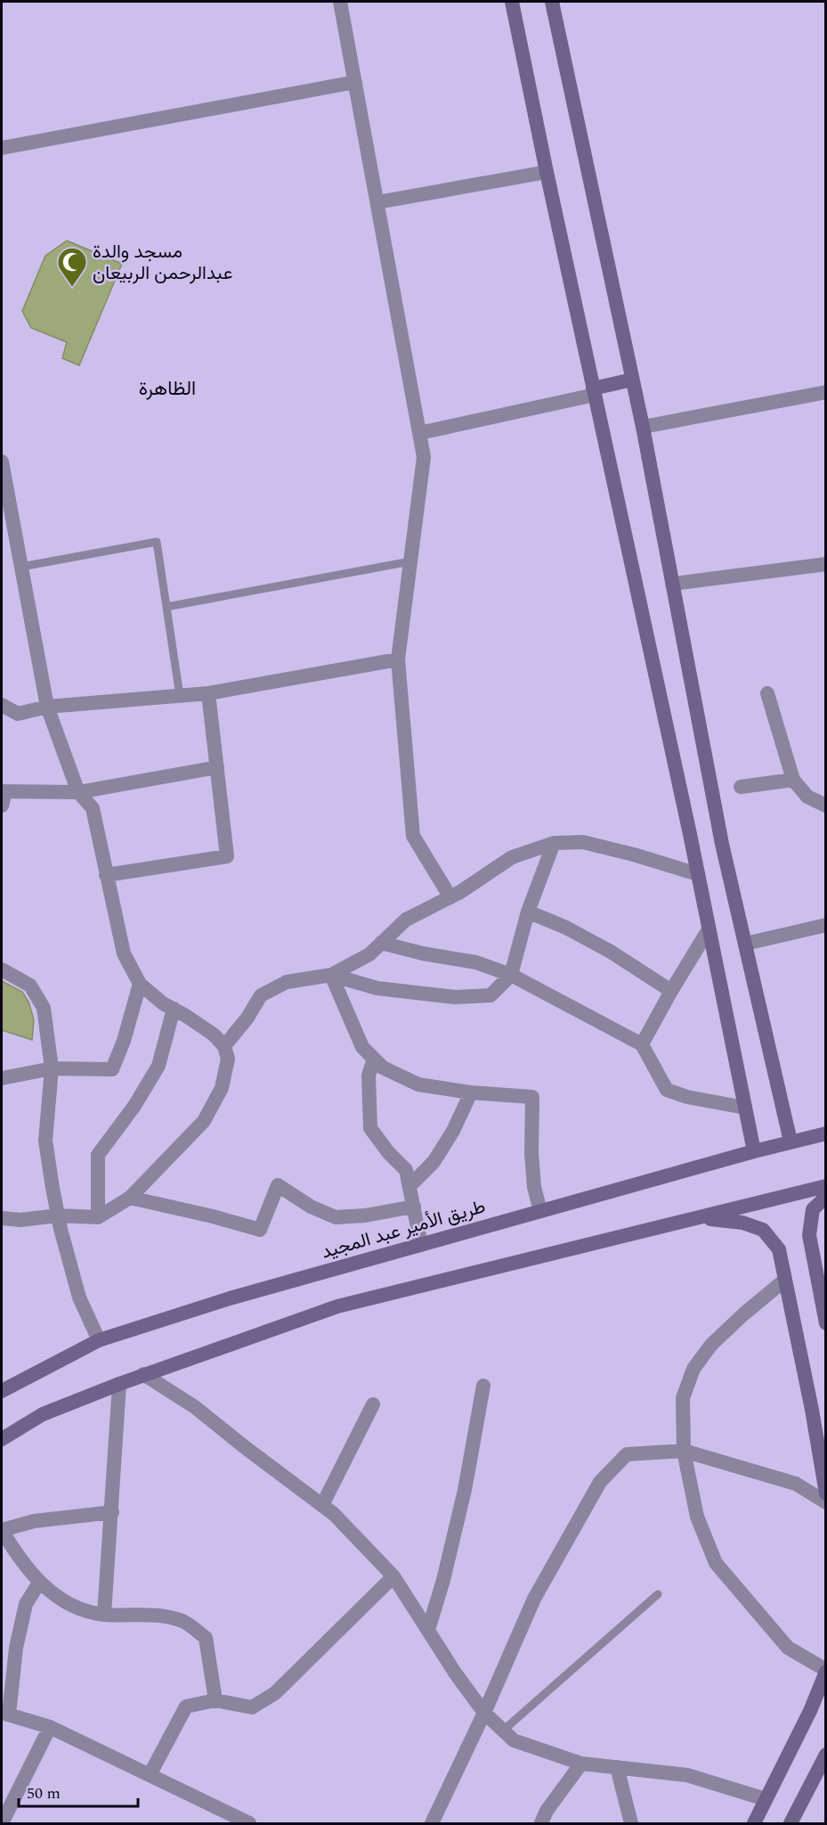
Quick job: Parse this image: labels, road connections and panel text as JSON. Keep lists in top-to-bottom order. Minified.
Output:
{"streets":{"main road":["طريق الأمير عبد المجيد"]},"districts":["الظاهرة"],"places":{"mosque":["مسجد والدة عبدالرحمن الربيعان"]},"scale_bar":"50 m"}
